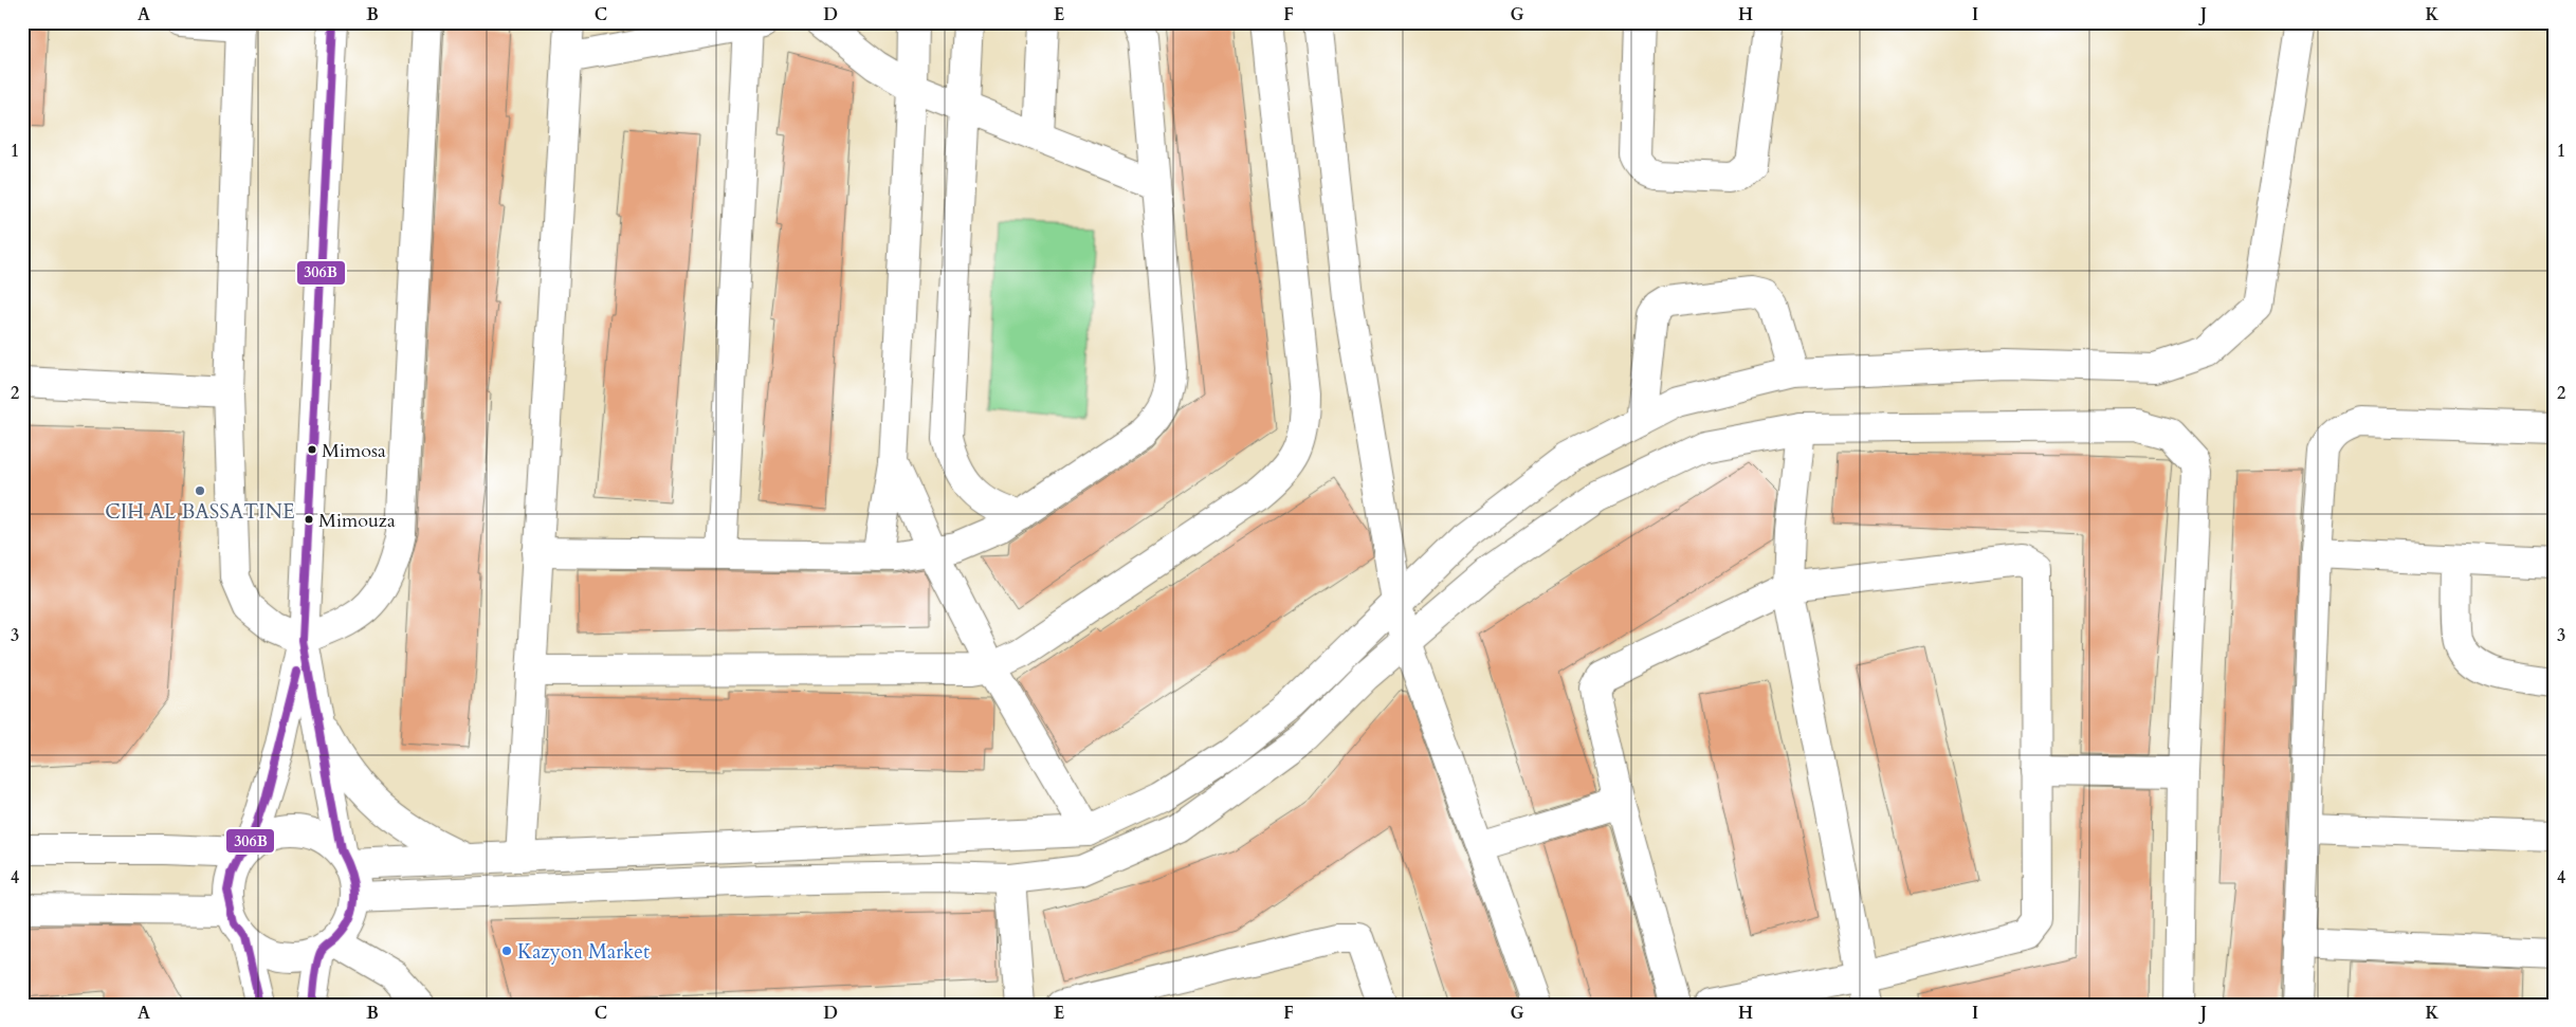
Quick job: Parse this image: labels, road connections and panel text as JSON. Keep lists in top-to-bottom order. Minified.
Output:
{"places":["Mimosa","CIH AL BASSATINE","Mimouza","Kazyon Market"],"lines":["transit line 306B"],"grid":{"columns":["A","B","C","D","E","F","G","H","I","J","K"],"rows":["1","2","3","4"]}}
